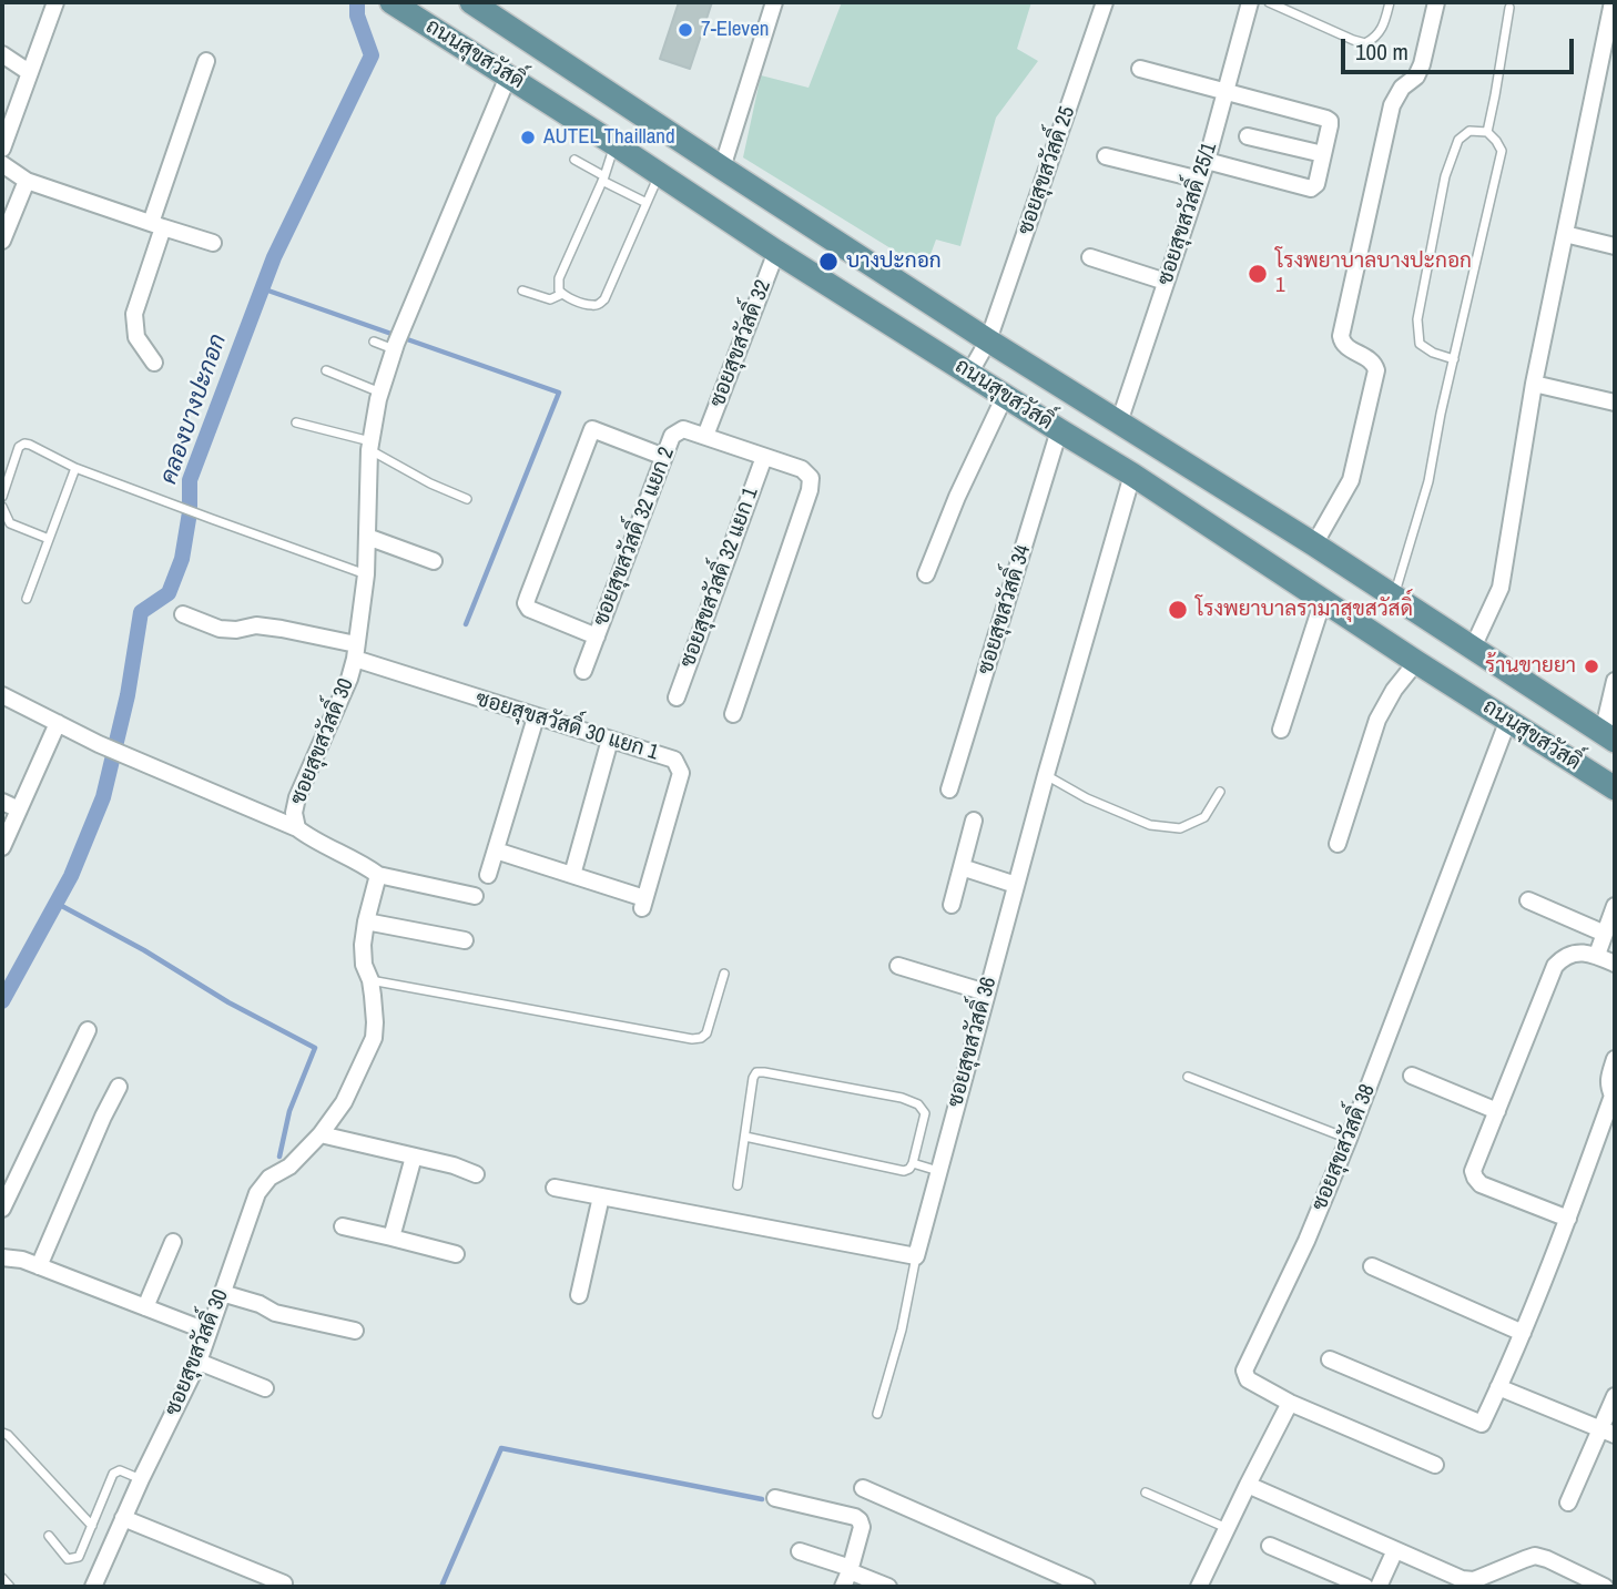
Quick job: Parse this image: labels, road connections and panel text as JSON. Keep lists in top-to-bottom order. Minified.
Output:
{"streets":{"main road":["ถนนสุขสวัสดิ์"],"street":["ซอยสุขสวัสดิ์ 25","ซอยสุขสวัสดิ์ 25/1","ซอยสุขสวัสดิ์ 32","ซอยสุขสวัสดิ์ 32 แยก 2","ซอยสุขสวัสดิ์ 32 แยก 1","ซอยสุขสวัสดิ์ 34","ซอยสุขสวัสดิ์ 30 แยก 1","ซอยสุขสวัสดิ์ 30","ซอยสุขสวัสดิ์ 36","ซอยสุขสวัสดิ์ 38"]},"crossings":[["ถนนสุขสวัสดิ์","ซอยสุขสวัสดิ์ 25"],["ถนนสุขสวัสดิ์","ซอยสุขสวัสดิ์ 25/1"],["ถนนสุขสวัสดิ์","ซอยสุขสวัสดิ์ 32"],["ถนนสุขสวัสดิ์","ซอยสุขสวัสดิ์ 34"],["ถนนสุขสวัสดิ์","ซอยสุขสวัสดิ์ 30"],["ถนนสุขสวัสดิ์","ซอยสุขสวัสดิ์ 36"],["ถนนสุขสวัสดิ์","ซอยสุขสวัสดิ์ 38"],["ซอยสุขสวัสดิ์ 32","ซอยสุขสวัสดิ์ 32 แยก 2"],["ซอยสุขสวัสดิ์ 30 แยก 1","ซอยสุขสวัสดิ์ 30"]],"water":["คลองบางปะกอก"],"places":["7-Eleven","AUTEL Thailland","บางปะกอก","โรงพยาบาลบางปะกอก 1","โรงพยาบาลรามาสุขสวัสดิ์","ร้านขายยา"],"scale_bar":"100 m"}
